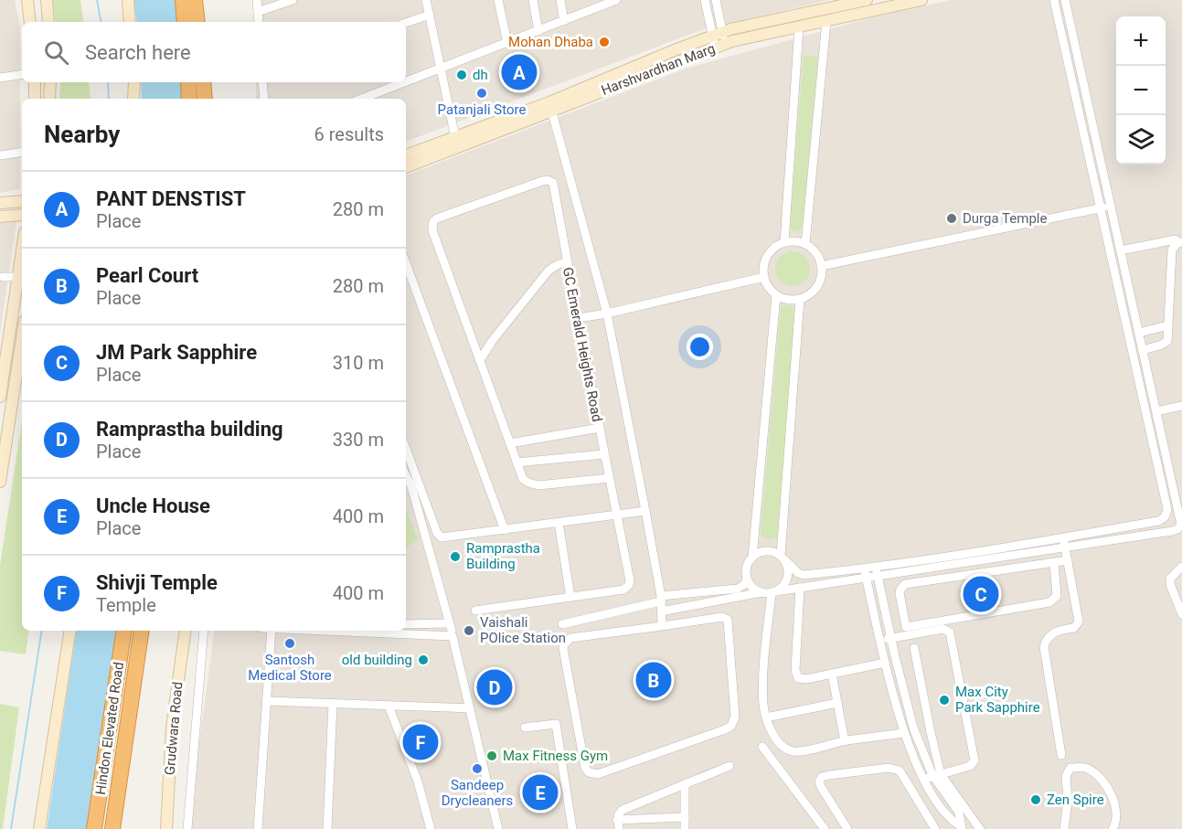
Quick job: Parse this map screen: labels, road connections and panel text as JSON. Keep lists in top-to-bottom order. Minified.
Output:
{"streets":{"highway":["Hindon Elevated Road"],"street":["Harshvardhan Marg","GC Emerald Heights Road","Grudwara Road"]},"places":["Mohan Dhaba","dh","Patanjali Store","Durga Temple","Ramprastha Building","Vaishali POlice Station","Santosh Medical Store","old building","Max City Park Sapphire","Max Fitness Gym","Sandeep Drycleaners","Zen Spire"],"page":{"map_buttons":["+","−"],"search":"Search here","pins":["A","C","B","D","F","E"],"heading":["Nearby","6 results"],"list":[{"mark":"A","name":"PANT DENSTIST","note":"Place","value":"280 m"},{"mark":"B","name":"Pearl Court","note":"Place","value":"280 m"},{"mark":"C","name":"JM Park Sapphire","note":"Place","value":"310 m"},{"mark":"D","name":"Ramprastha building","note":"Place","value":"330 m"},{"mark":"E","name":"Uncle House","note":"Place","value":"400 m"},{"mark":"F","name":"Shivji Temple","note":"Temple","value":"400 m"}]}}
